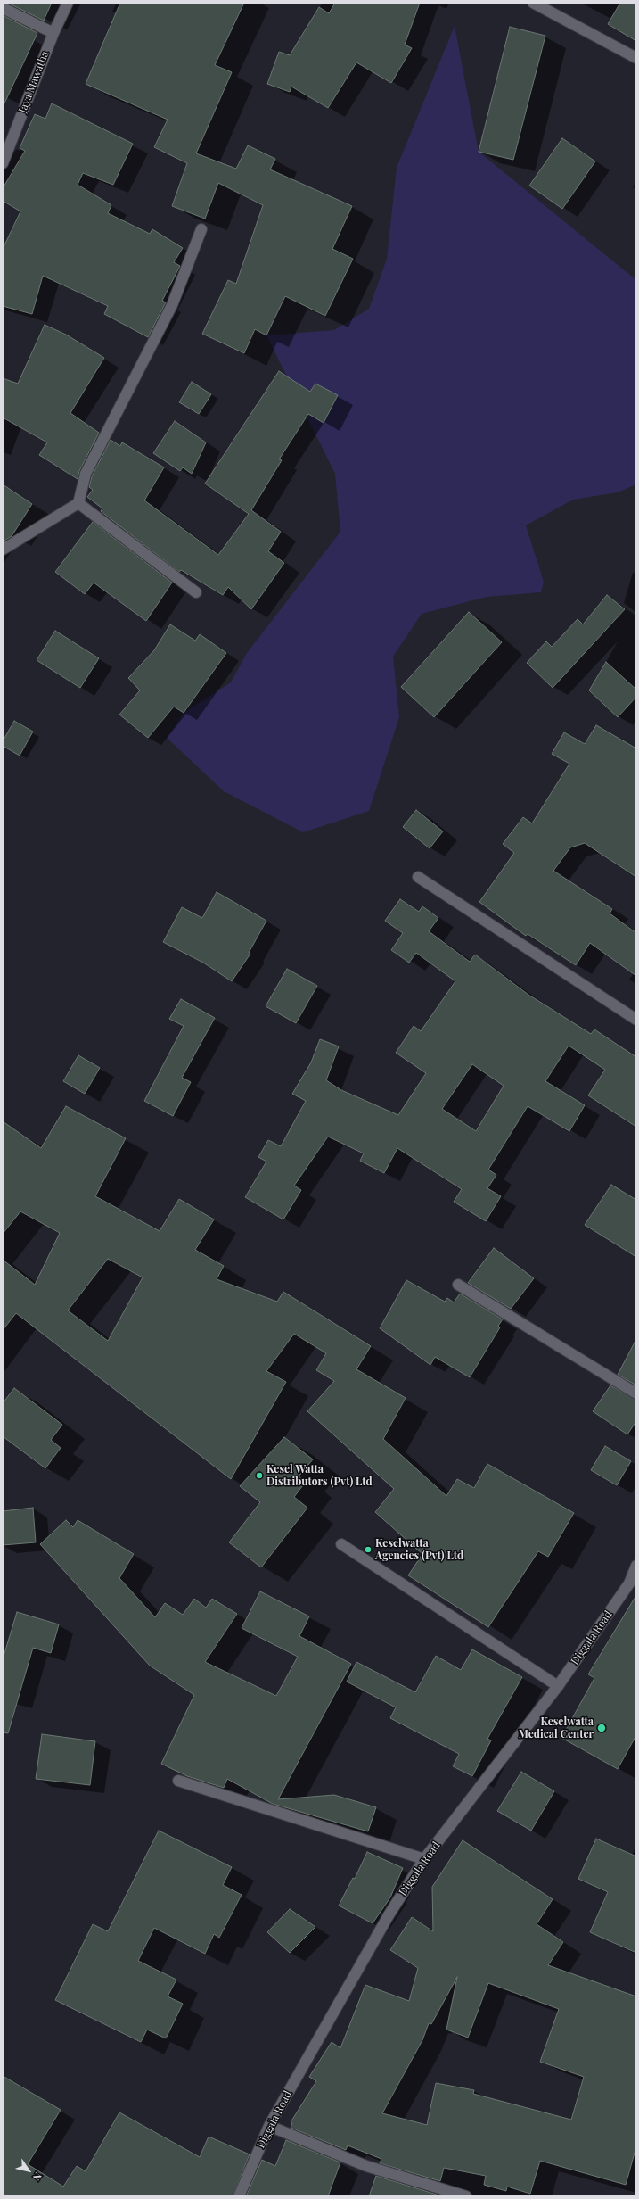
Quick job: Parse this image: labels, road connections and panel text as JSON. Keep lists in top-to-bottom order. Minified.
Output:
{"streets":{"street":["Jaya Mawatha","Diggala Road"]},"places":["Kesel Watta Distributors (Pvt) Ltd","Keselwatta Agencies (Pvt) Ltd","Keselwatta Medical Center"],"north":"bottom right"}
